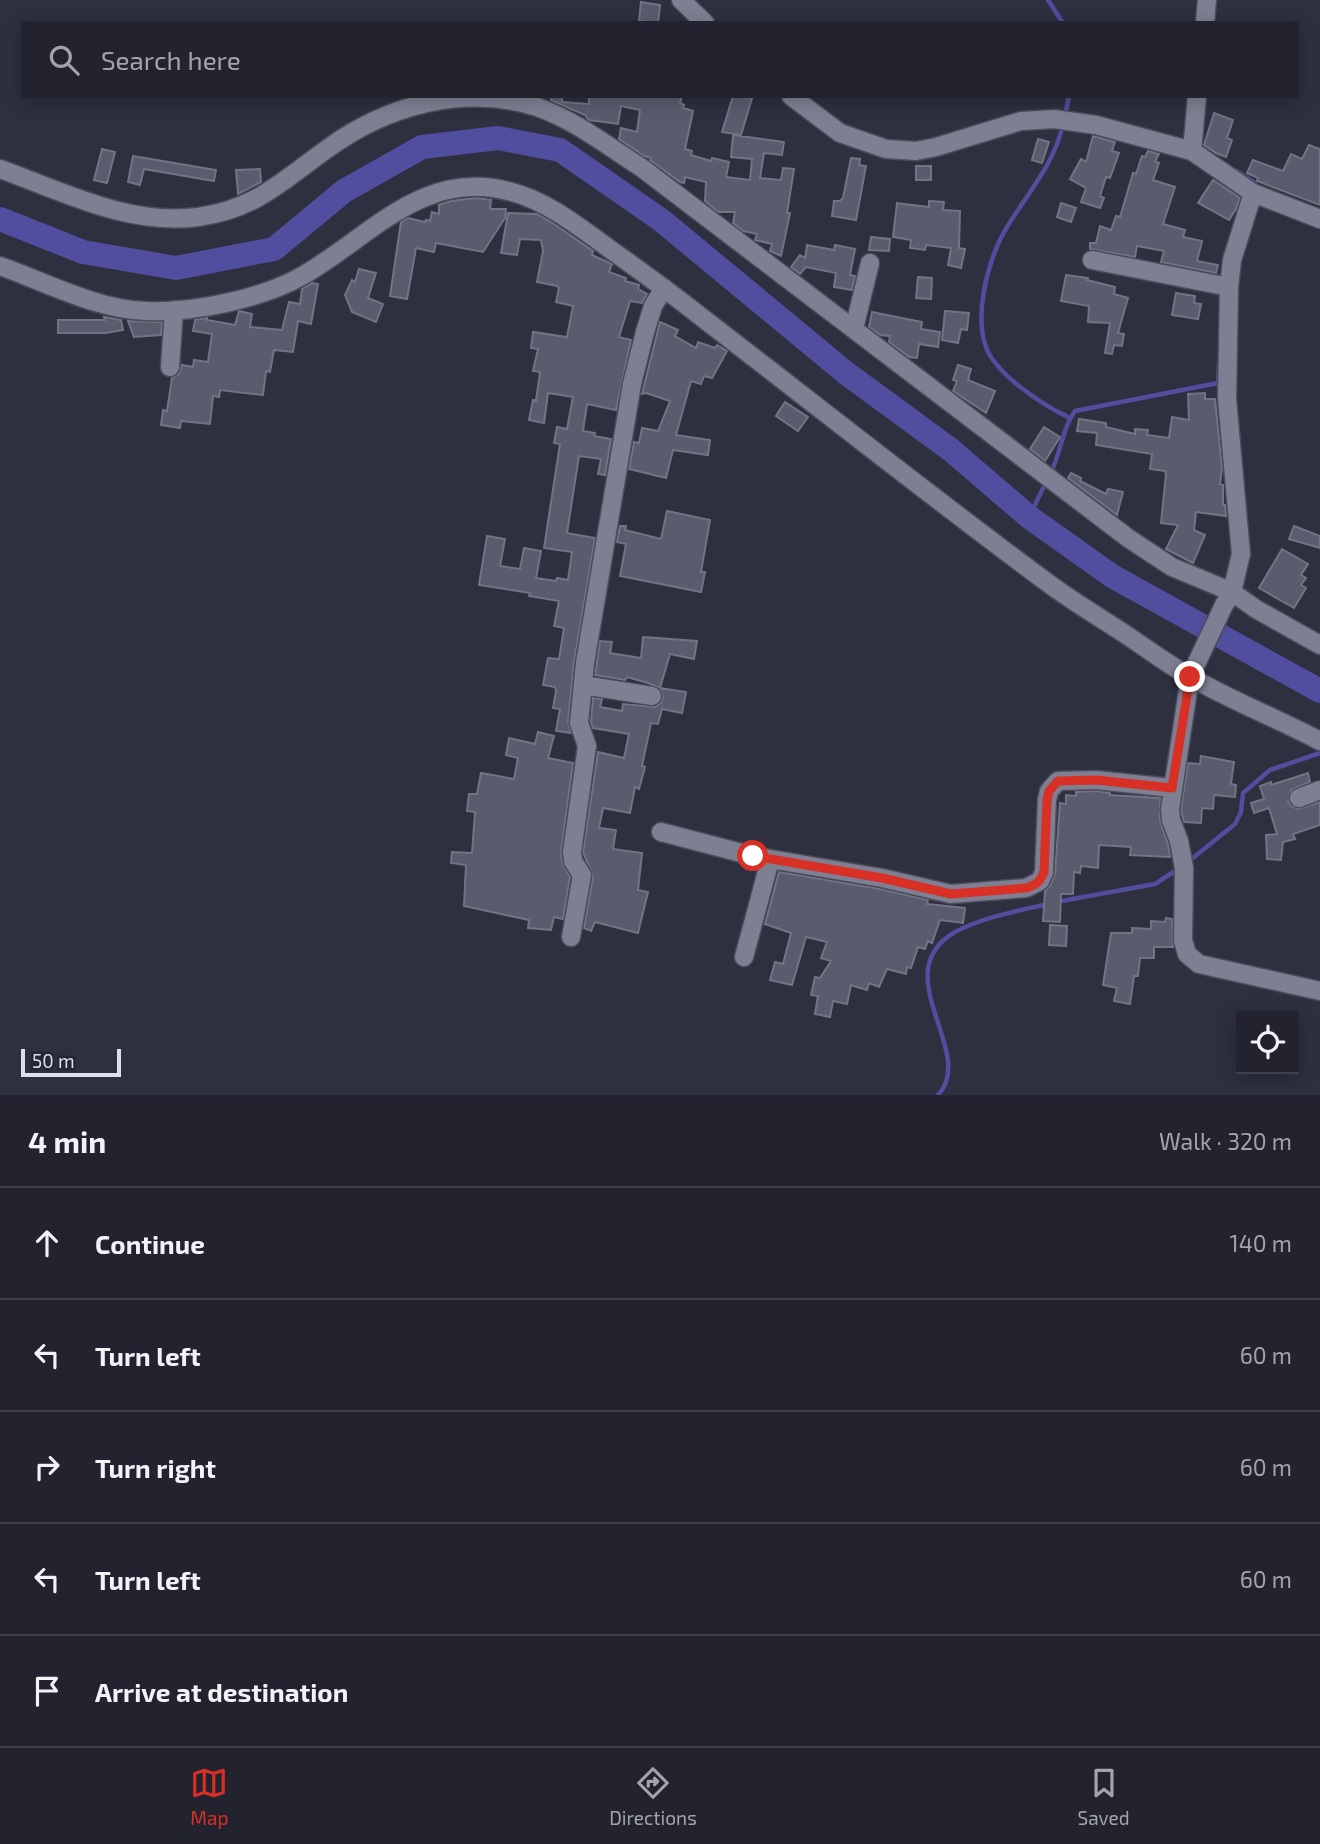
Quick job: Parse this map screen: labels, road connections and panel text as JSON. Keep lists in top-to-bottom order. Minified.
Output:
{"scale_bar":"50 m","page":{"search":"Search here","scale":"50 m","heading":["4 min","Walk · 320 m"],"list":[["Continue","140 m"],["Turn left","60 m"],["Turn right","60 m"],["Turn left","60 m"],"Arrive at destination"],"nav":["Map","Directions","Saved"]}}
